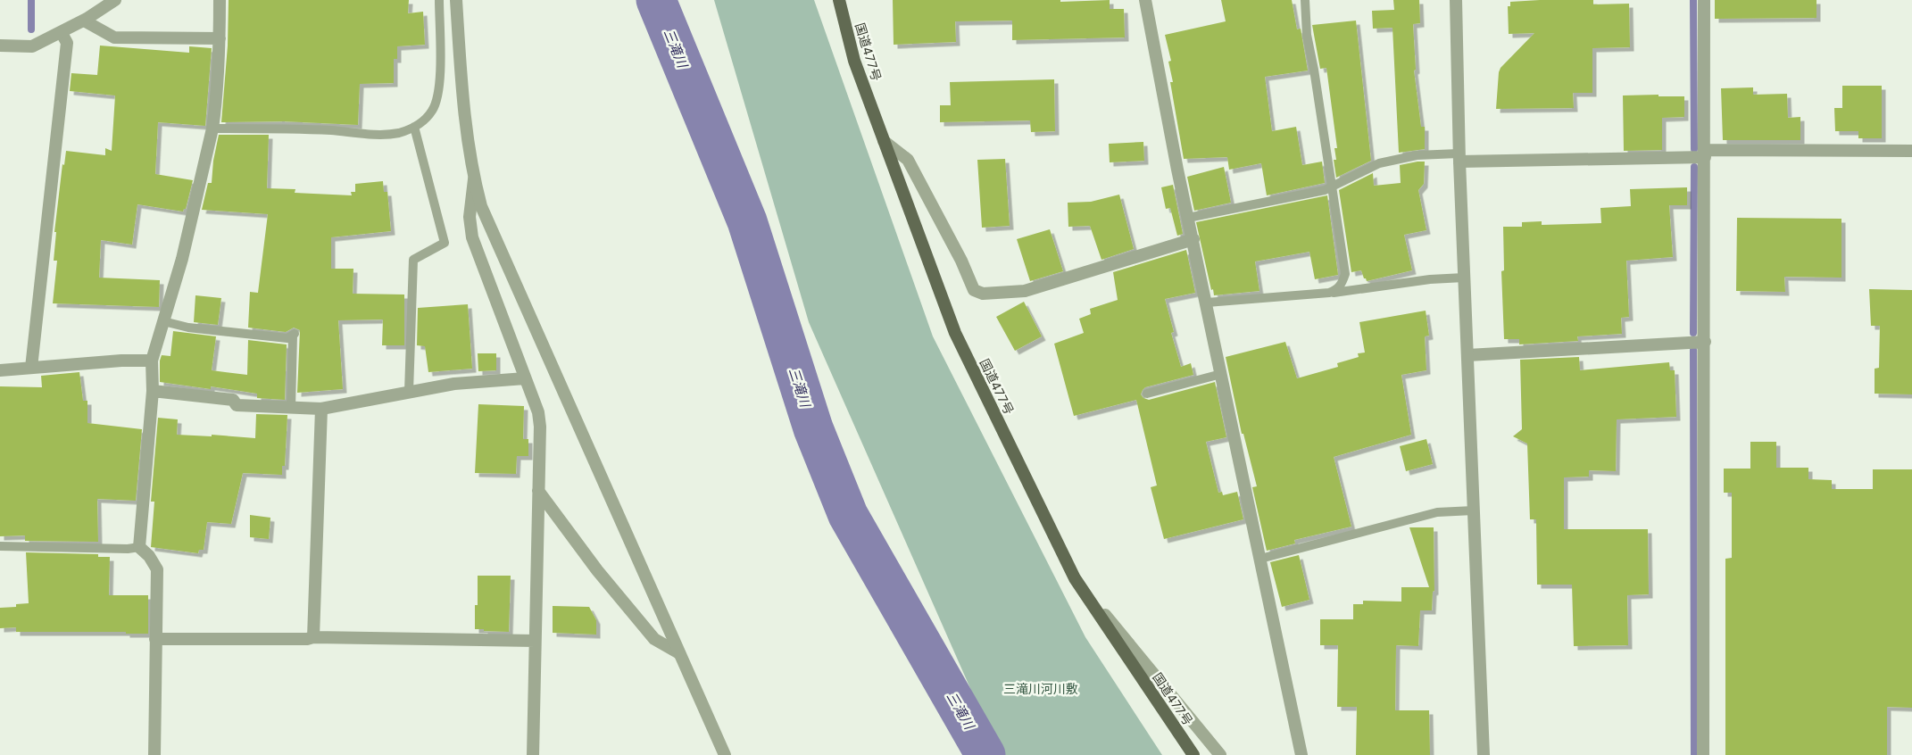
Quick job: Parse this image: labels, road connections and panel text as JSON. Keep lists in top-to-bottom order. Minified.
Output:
{"streets":{"highway":["国道477号"]},"water":["三滝川"],"parks":["三滝川河川敷"]}
